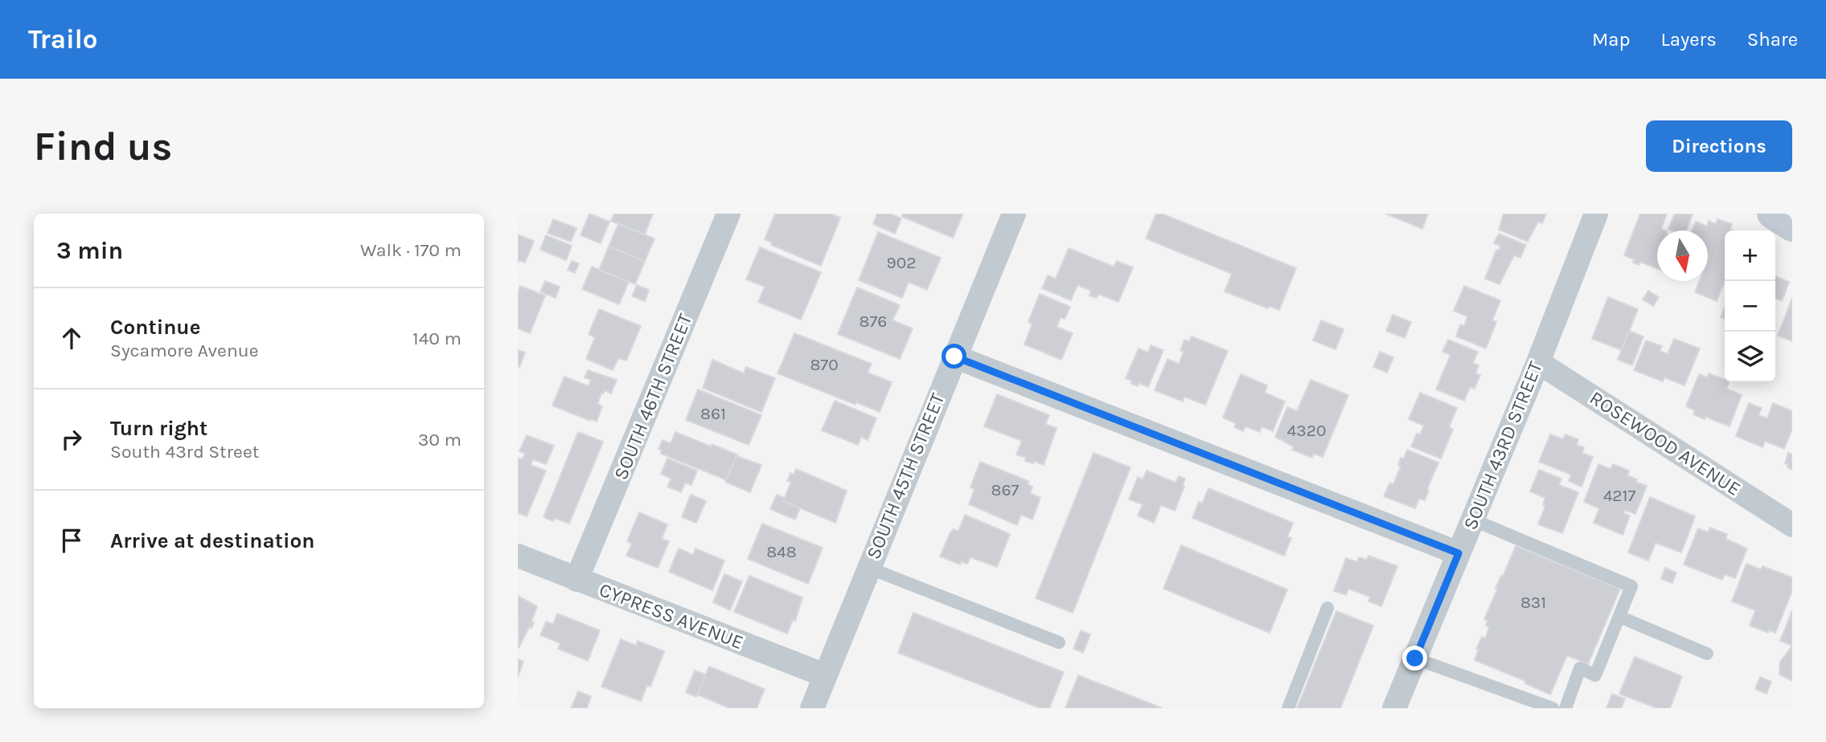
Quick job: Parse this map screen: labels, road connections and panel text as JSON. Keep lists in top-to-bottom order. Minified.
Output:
{"streets":{"street":["SOUTH 46TH STREET","ROSEWOOD AVENUE","SOUTH 43RD STREET","SOUTH 45TH STREET","CYPRESS AVENUE"]},"crossings":[["SOUTH 46TH STREET","CYPRESS AVENUE"],["ROSEWOOD AVENUE","SOUTH 43RD STREET"],["SOUTH 45TH STREET","CYPRESS AVENUE"]],"house_numbers":["902","876","870","861","4320","867","4217","848","831"],"north":"bottom","page":{"header":"Trailo","nav":["Map","Layers","Share"],"buttons":"Directions","title":"Find us","heading":["3 min","Walk · 170 m"],"map_buttons":["+","−"],"list":[["Continue","Sycamore Avenue","140 m"],["Turn right","South 43rd Street","30 m"],"Arrive at destination"]}}
